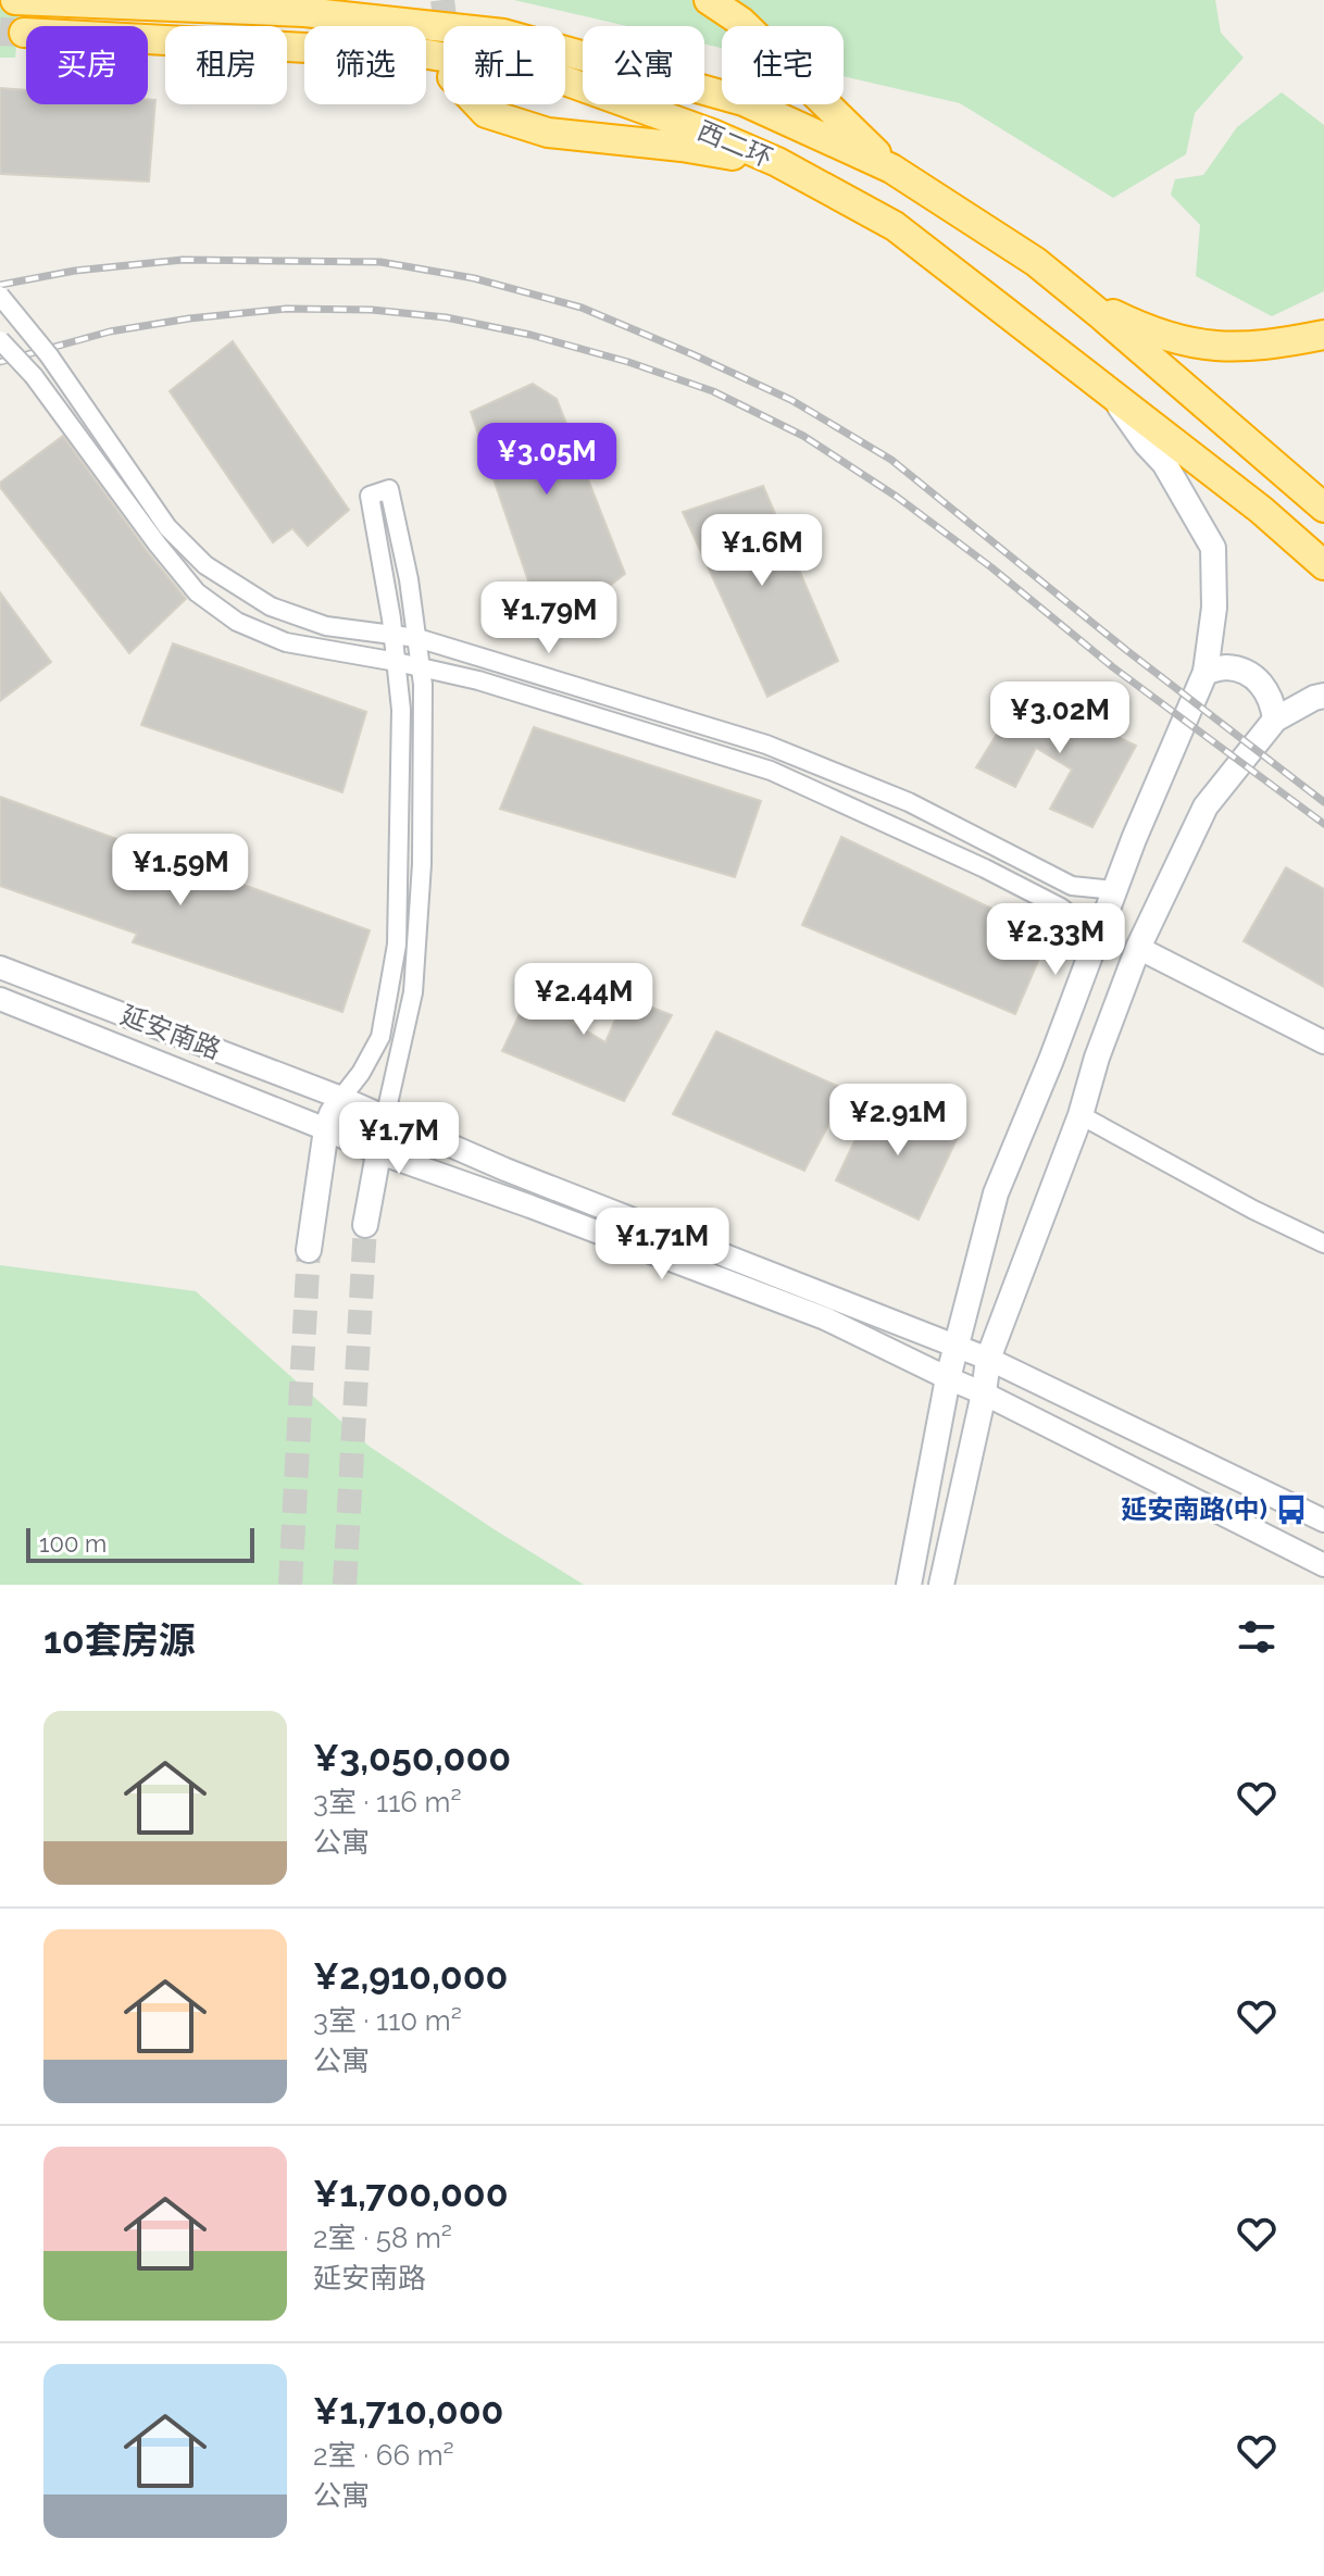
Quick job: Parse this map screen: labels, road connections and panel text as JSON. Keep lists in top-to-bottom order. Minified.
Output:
{"streets":{"highway":["西二环"],"street":["延安南路"]},"places":{"bus stop":["延安南路(中)"]},"scale_bar":"100 m","page":{"chip":["买房","租房","筛选","新上","公寓","住宅"],"price":["¥3.05M","¥1.6M","¥1.79M","¥3.02M","¥1.59M","¥2.33M","¥2.44M","¥2.91M","¥1.7M","¥1.71M"],"scale":"100 m","heading":"10套房源","list":[{"name":"¥3,050,000","note":"3室 · 116 m² · 公寓"},{"name":"¥2,910,000","note":"3室 · 110 m² · 公寓"},{"name":"¥1,700,000","note":"2室 · 58 m² · 延安南路"},{"name":"¥1,710,000","note":"2室 · 66 m² · 公寓"}]}}
